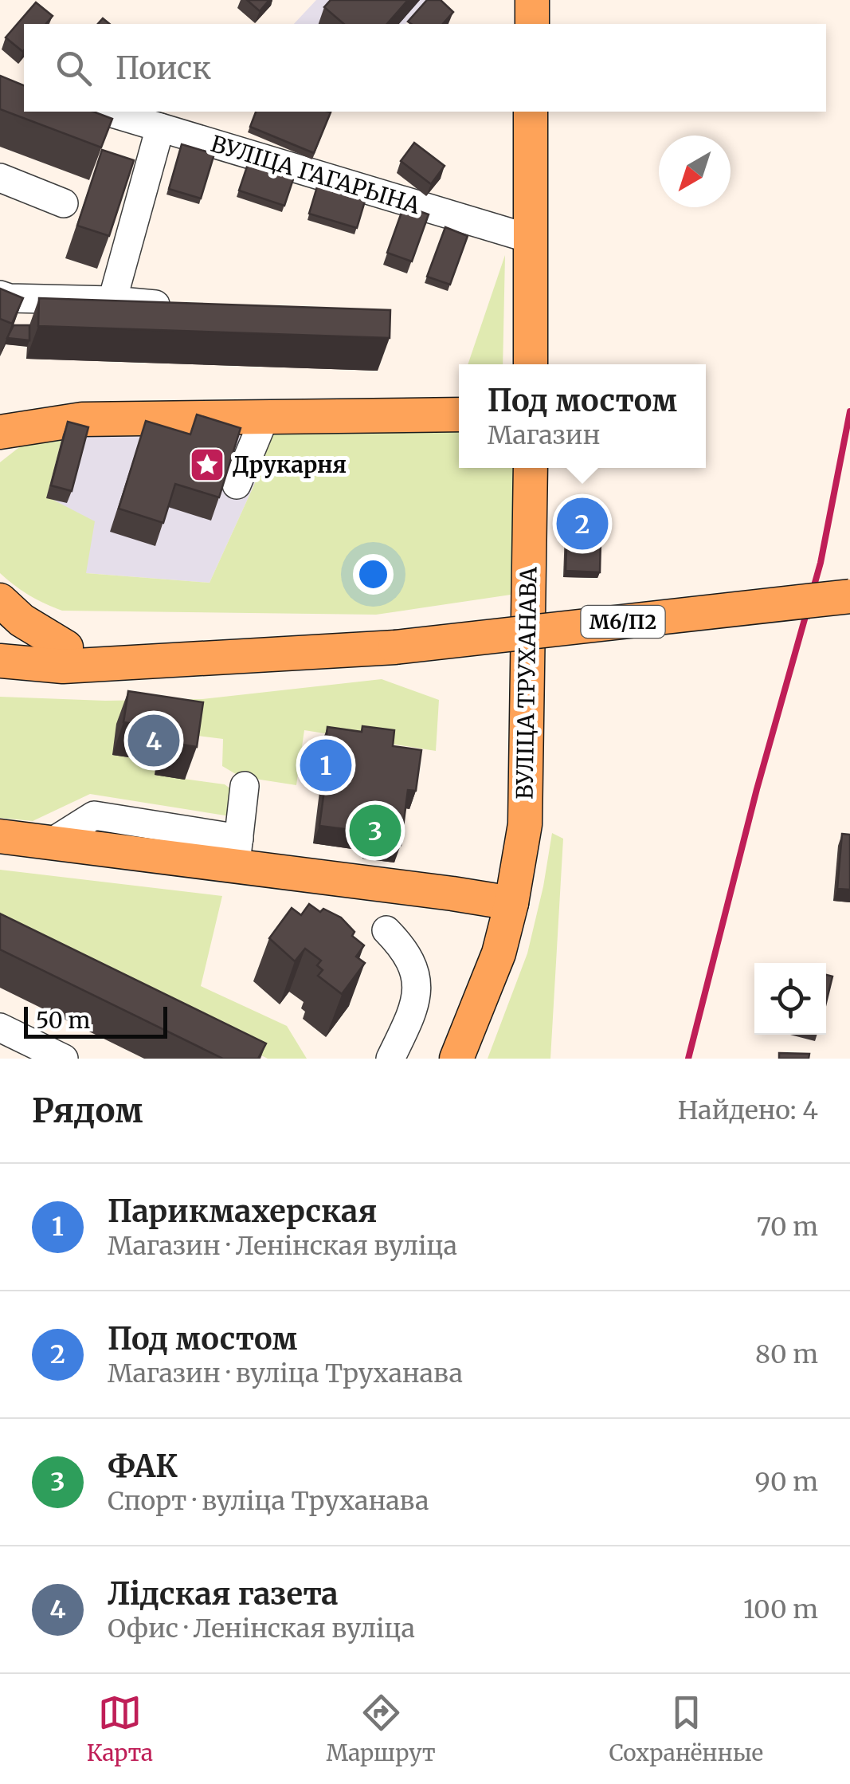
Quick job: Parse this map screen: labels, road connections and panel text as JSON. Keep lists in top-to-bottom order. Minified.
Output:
{"streets":{"main road":["М6/П2","ВУЛІЦА ТРУХАНАВА"],"street":["ВУЛІЦА ГАГАРЫНА"]},"places":{"place":["Друкарня"]},"scale_bar":"50 m","north":"bottom left","page":{"search":"Поиск","popup":["Под мостом","Магазин"],"pins":["2","4","1","3"],"scale":"50 m","heading":["Рядом","Найдено: 4"],"list":[{"mark":"1","name":"Парикмахерская","note":"Магазин · Ленінская вуліца","value":"70 m"},{"mark":"2","name":"Под мостом","note":"Магазин · вуліца Труханава","value":"80 m"},{"mark":"3","name":"ФАК","note":"Спорт · вуліца Труханава","value":"90 m"},{"mark":"4","name":"Лідская газета","note":"Офис · Ленінская вуліца","value":"100 m"}],"nav":["Карта","Маршрут","Сохранённые"]}}
